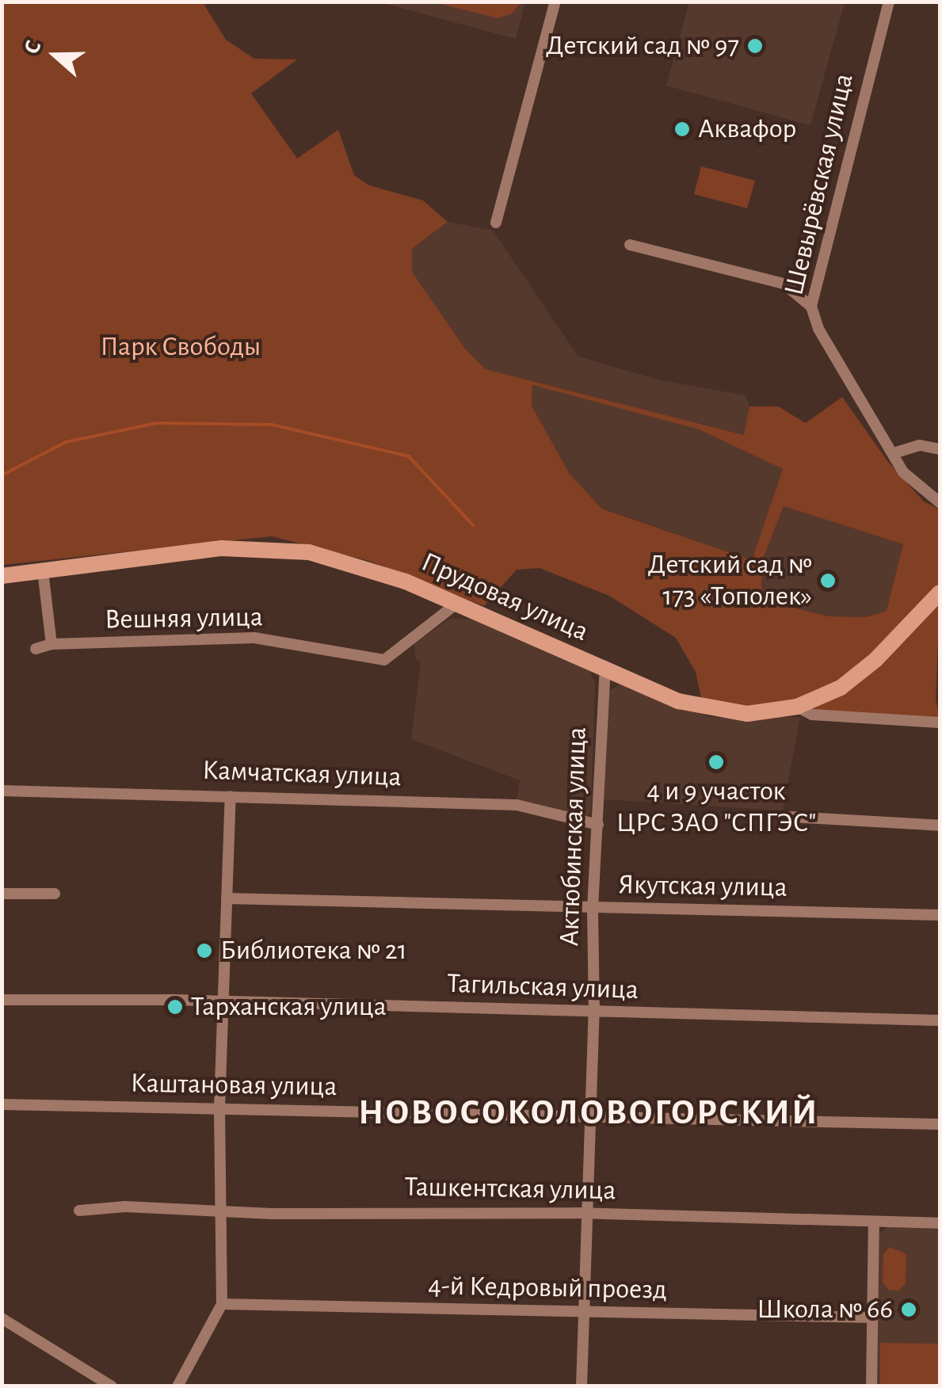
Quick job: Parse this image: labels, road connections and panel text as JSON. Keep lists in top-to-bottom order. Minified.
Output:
{"streets":{"main road":["Прудовая улица"],"street":["Шевырёвская улица","Вешняя улица","Камчатская улица","Актюбинская улица","Якутская улица","Тагильская улица","Каштановая улица","Ташкентская улица","4-й Кедровый проезд"]},"crossings":[["Прудовая улица","Вешняя улица"],["Прудовая улица","Актюбинская улица"],["Камчатская улица","Актюбинская улица"],["Актюбинская улица","Якутская улица"],["Актюбинская улица","Тагильская улица"],["Актюбинская улица","Каштановая улица"],["Актюбинская улица","Ташкентская улица"],["Актюбинская улица","4-й Кедровый проезд"]],"districts":["НОВОСОКОЛОВОГОРСКИЙ"],"parks":["Парк Свободы"],"places":["Детский сад № 97","Аквафор","Детский сад № 173 «Тополек»","4 и 9 участок ЦРС ЗАО \"СПГЭС\"","Библиотека № 21","Тарханская улица","Школа № 66"],"north":"left"}
